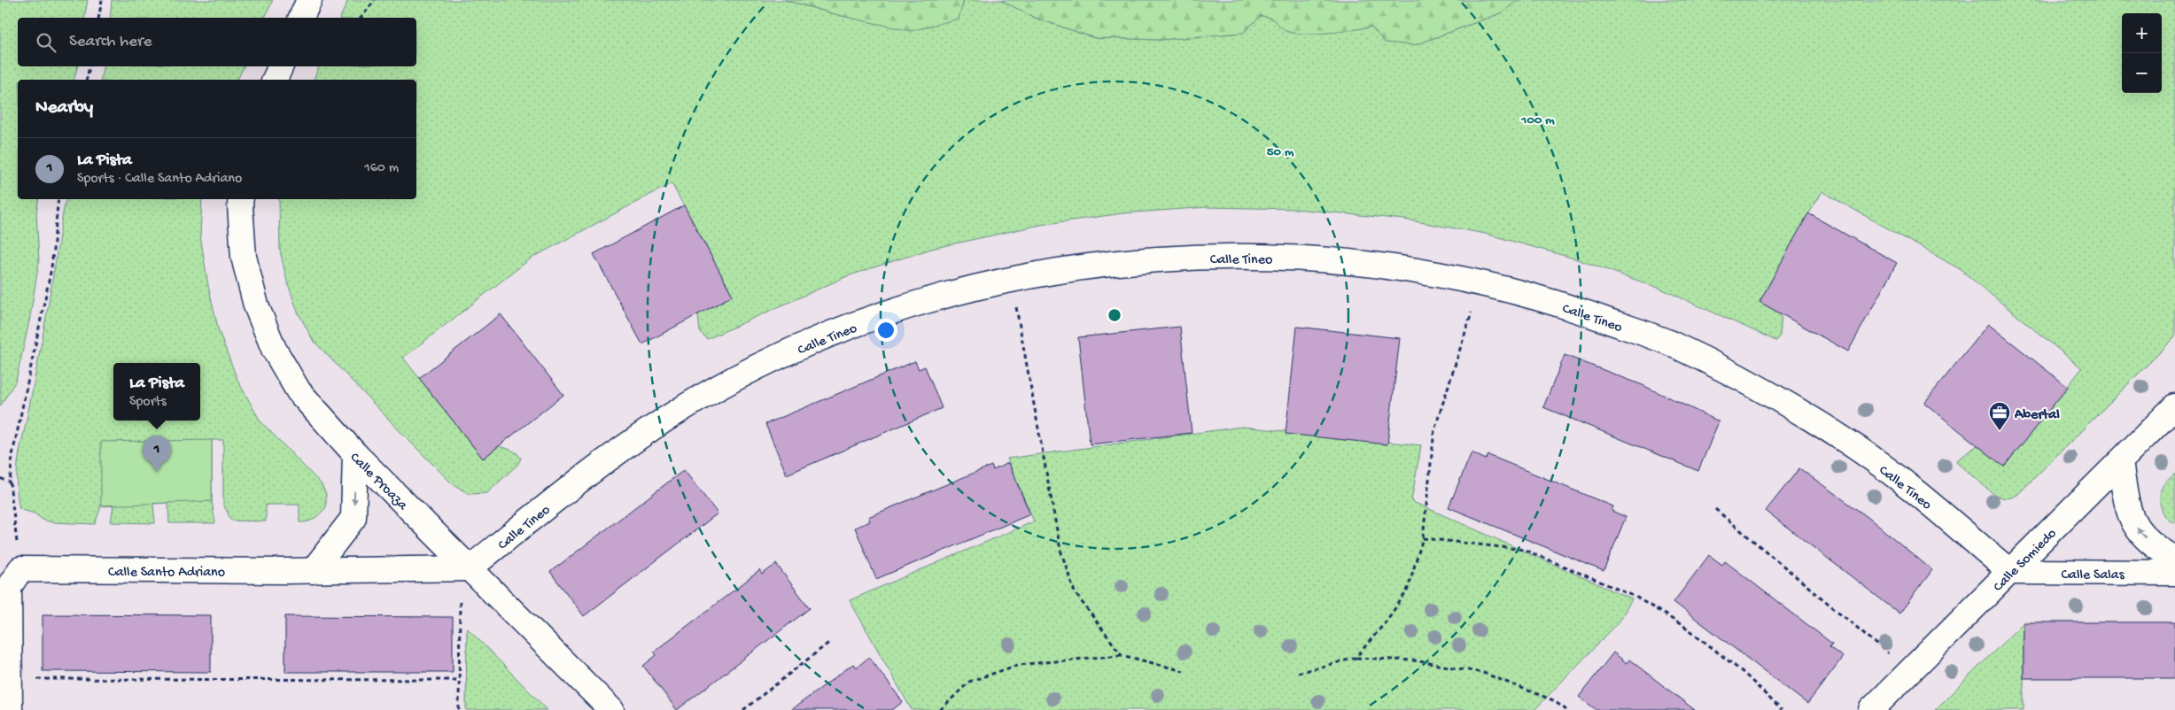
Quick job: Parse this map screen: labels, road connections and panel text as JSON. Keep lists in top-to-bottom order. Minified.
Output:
{"streets":{"street":["Calle Tineo","Calle Proaza","Calle Somiedo","Calle Santo Adriano","Calle Salas"]},"crossings":[["Calle Tineo","Calle Proaza"],["Calle Tineo","Calle Somiedo"],["Calle Tineo","Calle Santo Adriano"],["Calle Tineo","Calle Salas"],["Calle Proaza","Calle Santo Adriano"],["Calle Somiedo","Calle Salas"]],"places":{"office":["Abertal"]},"page":{"map_buttons":["+","−"],"search":"Search here","heading":"Nearby","list":[{"mark":"1","name":"La Pista","note":"Sports · Calle Santo Adriano","value":"160 m"}],"popup":["La Pista","Sports"],"pins":"1"},"rings":["100 m","50 m"]}
